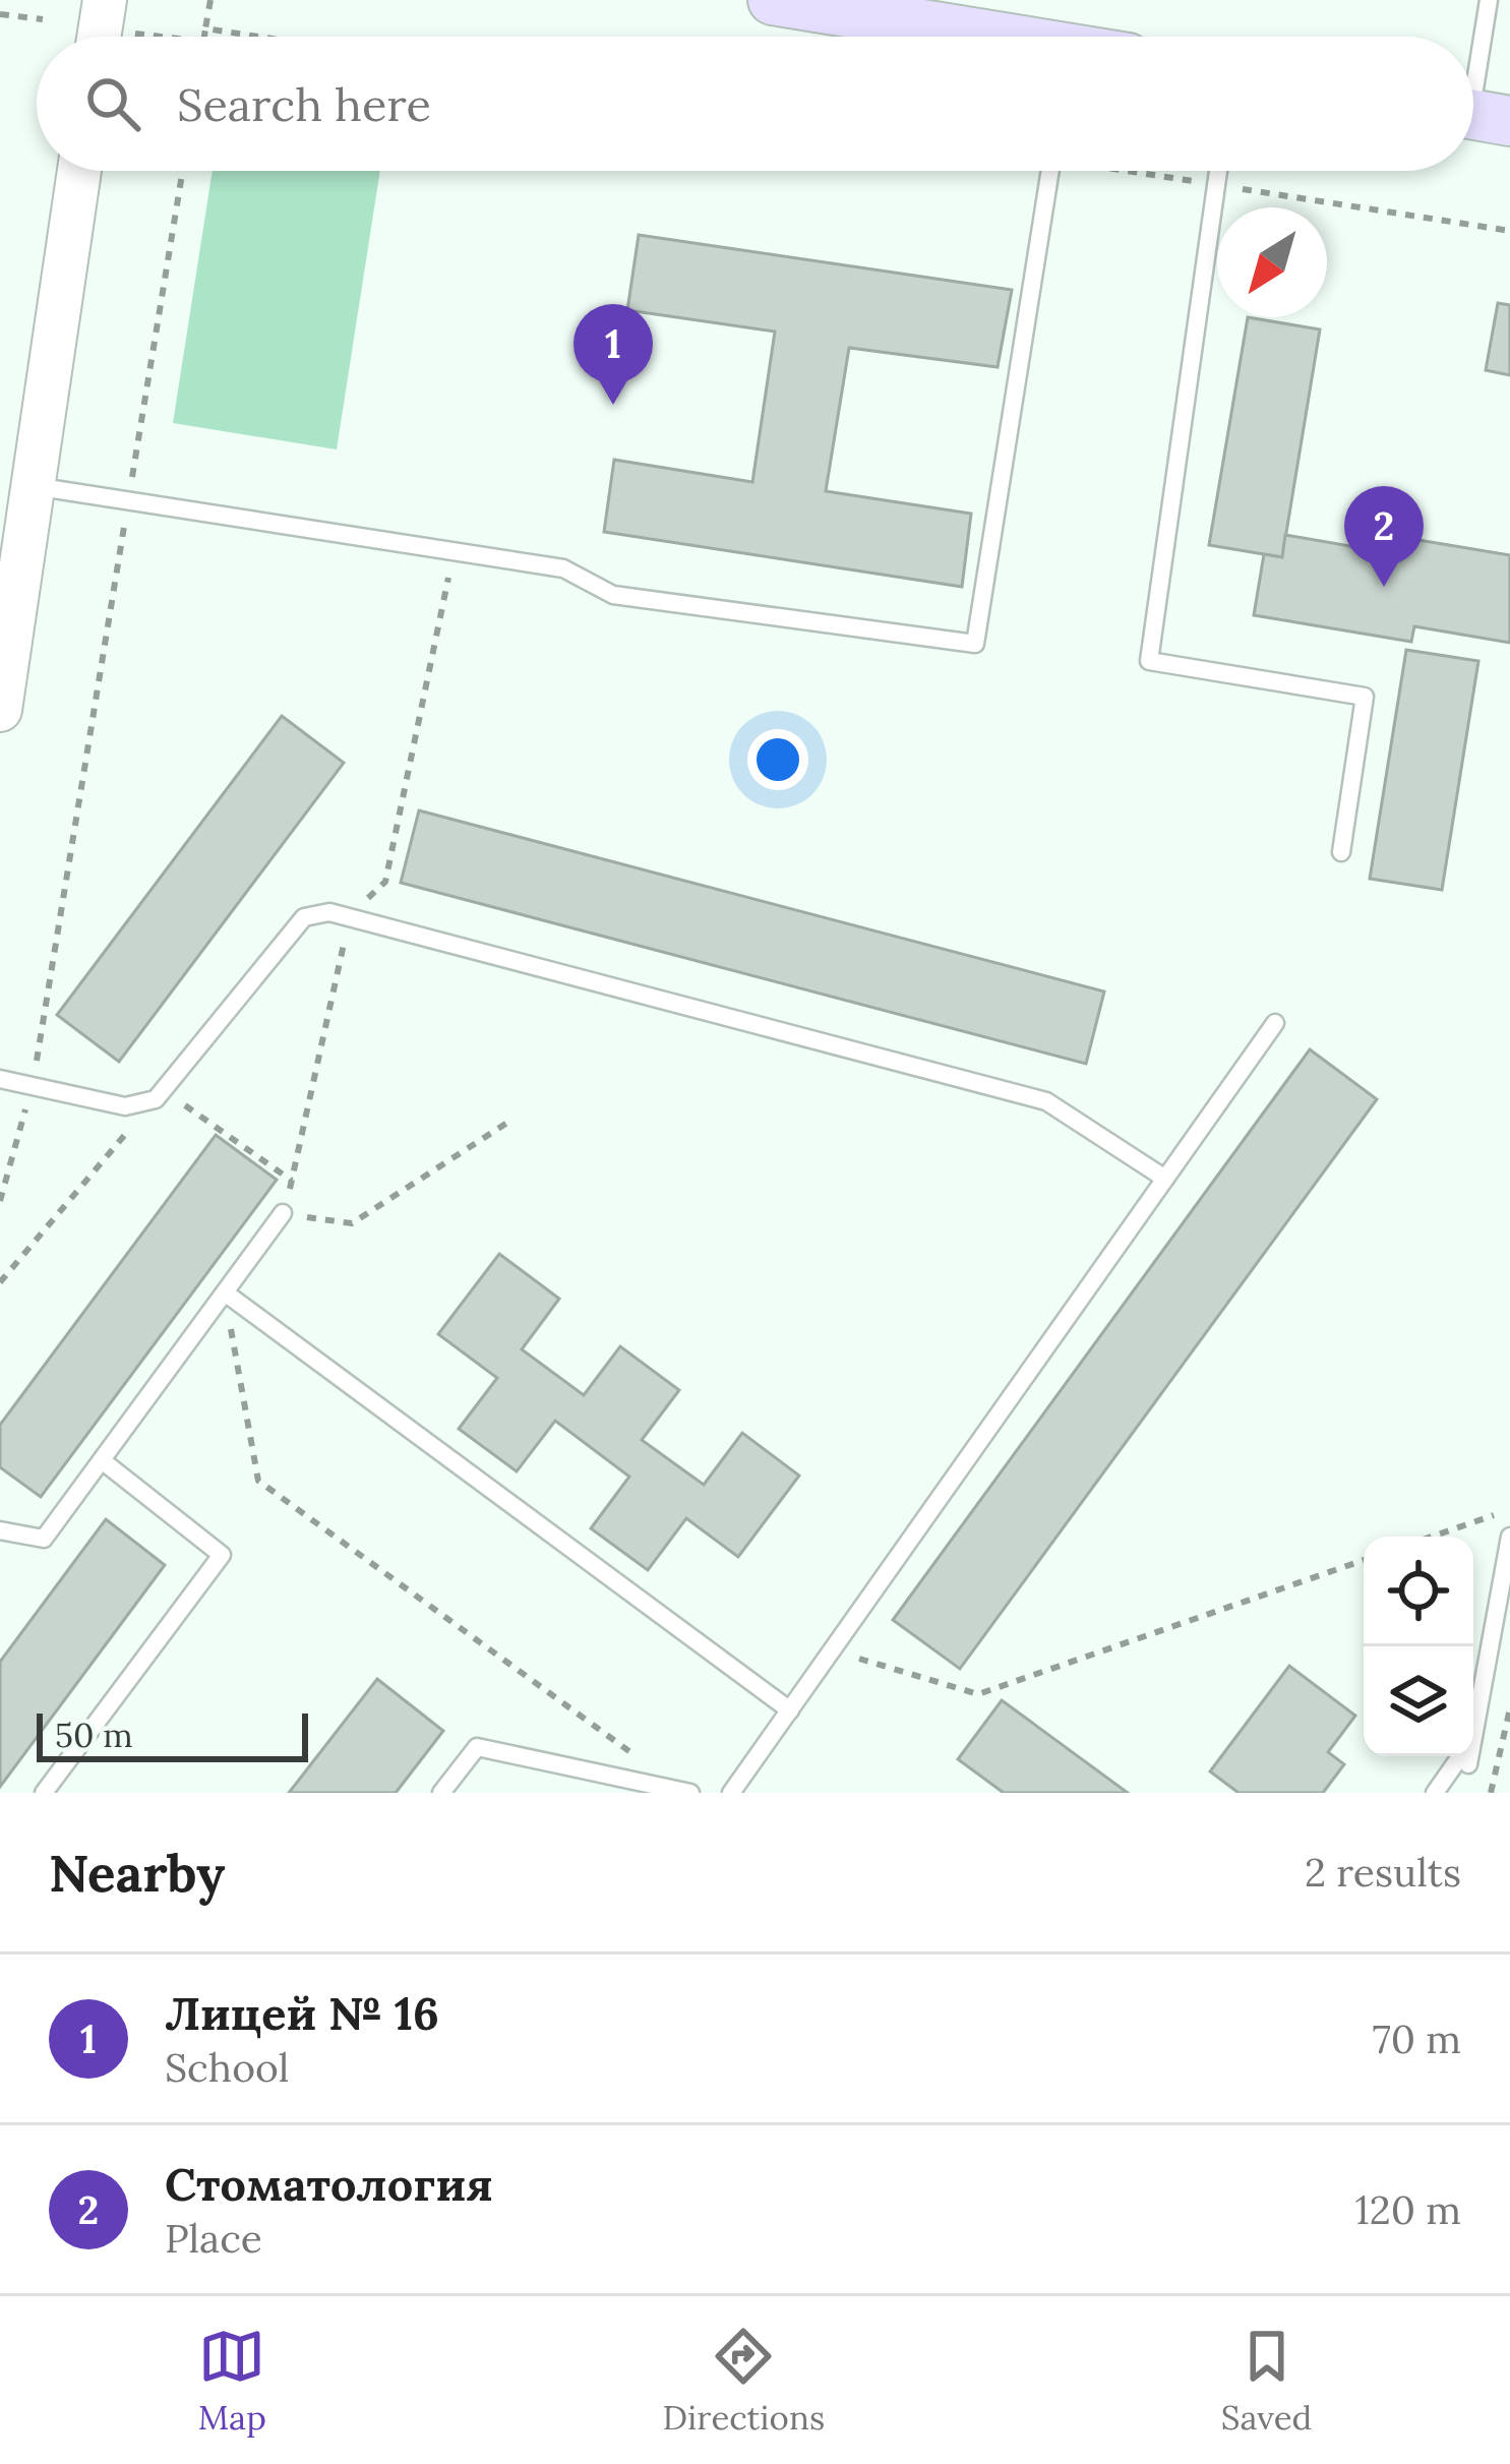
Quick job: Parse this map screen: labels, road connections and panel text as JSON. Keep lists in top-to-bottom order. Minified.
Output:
{"scale_bar":"50 m","north":"bottom left","page":{"search":"Search here","pins":["1","2"],"scale":"50 m","heading":["Nearby","2 results"],"list":[{"mark":"1","name":"Лицей № 16","note":"School","value":"70 m"},{"mark":"2","name":"Стоматология","note":"Place","value":"120 m"}],"nav":["Map","Directions","Saved"]}}
